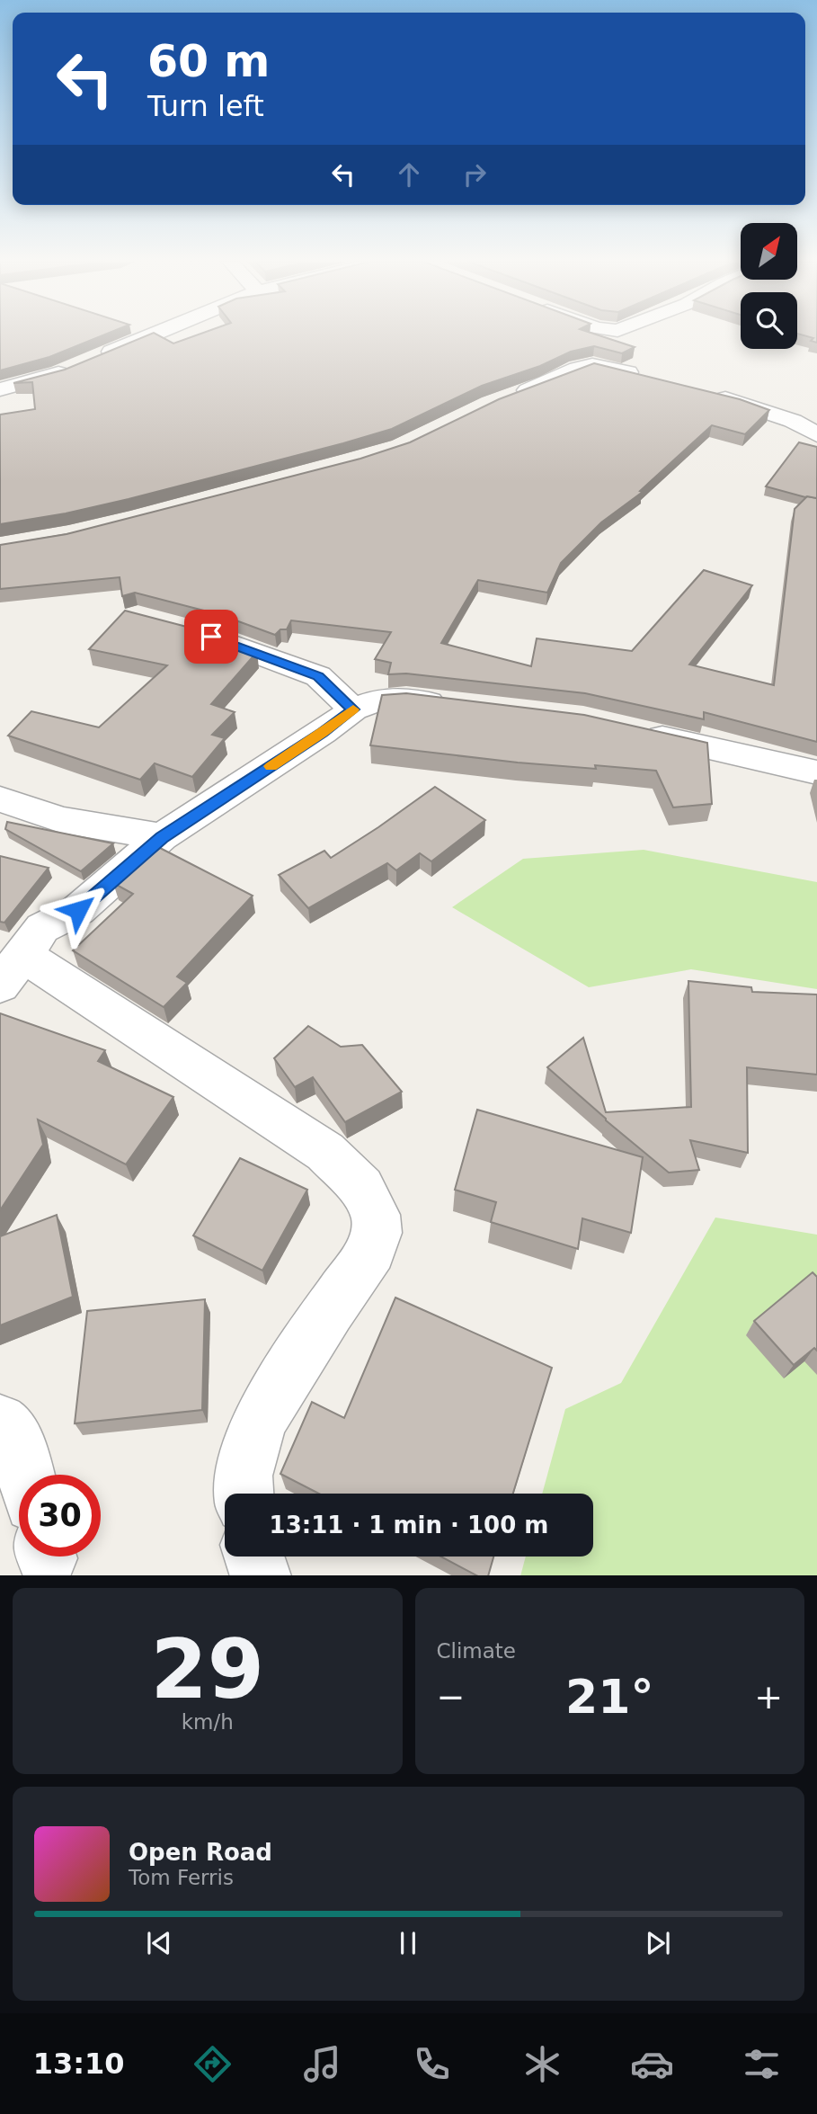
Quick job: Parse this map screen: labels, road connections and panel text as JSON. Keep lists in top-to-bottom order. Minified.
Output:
{"north":"top right","page":{"turn":["60 m","Turn left"],"limit":"30","trip":"13:11 · 1 min · 100 m","tile":[["29","km/h"],"Climate"],"heat":["−","21°","+"],"song":["Open Road","Tom Ferris"],"tabs":"13:10"}}
